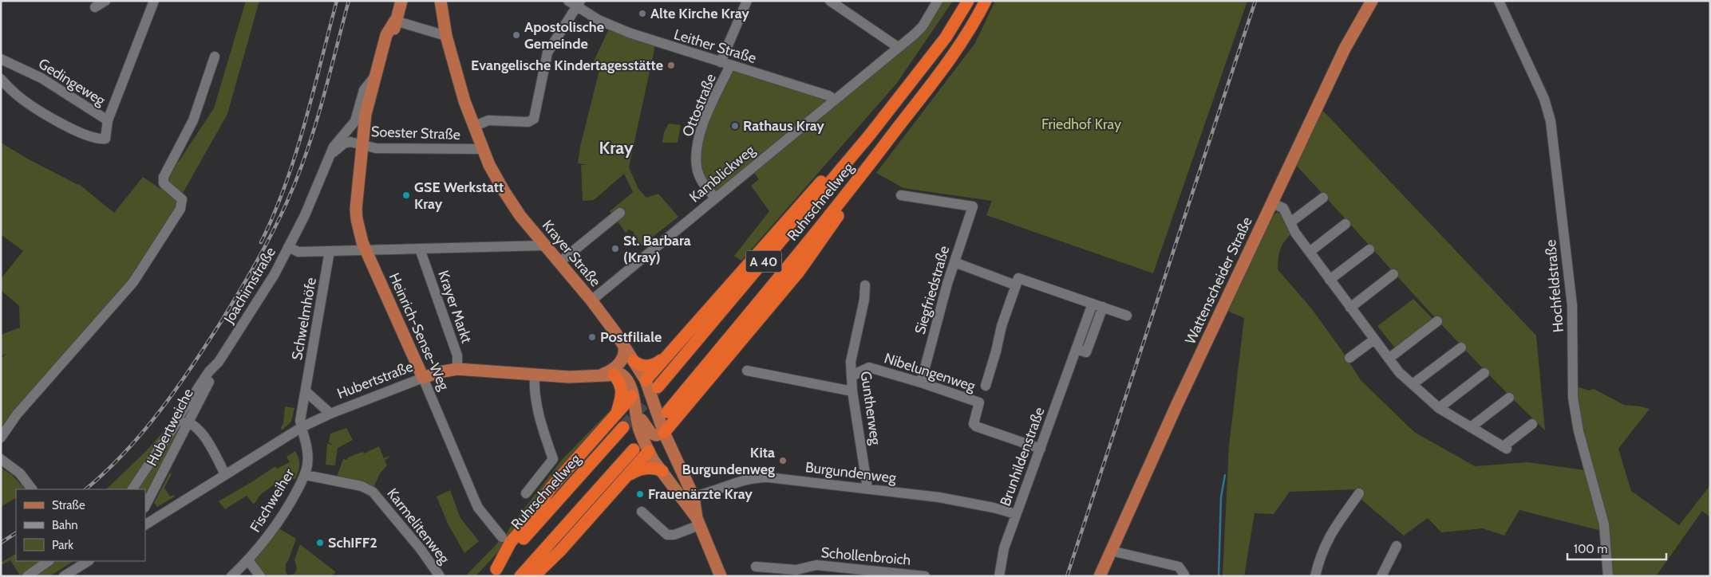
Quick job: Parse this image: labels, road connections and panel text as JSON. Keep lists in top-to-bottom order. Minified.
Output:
{"streets":{"highway":["Ruhrschnellweg","A 40"],"main road":["Krayer Straße","Wattenscheider Straße","Heinrich-Sense-Weg","Hubertstraße"],"street":["Leither Straße","Gedingeweg","Ottostraße","Soester Straße","Kamblickweg","Joachimstraße","Hochfeldstraße","Siegfriedstraße","Krayer Markt","Schwelmhöfe","Nibelungenweg","Guntherweg","Hubertweiche","Brunhildenstraße","Burgundenweg","Fischweiher","Karmelitenweg","Schollenbroich"]},"crossings":[["Leither Straße","Ottostraße"],["Leither Straße","Kamblickweg"],["Ottostraße","Kamblickweg"],["Soester Straße","Krayer Straße"],["Soester Straße","Joachimstraße"],["Soester Straße","Heinrich-Sense-Weg"],["Kamblickweg","Krayer Straße"],["Krayer Straße","Joachimstraße"],["Krayer Straße","Burgundenweg"],["Joachimstraße","Krayer Markt"],["Joachimstraße","Schwelmhöfe"],["Joachimstraße","Heinrich-Sense-Weg"],["Joachimstraße","Hubertweiche"],["Siegfriedstraße","Nibelungenweg"],["Krayer Markt","Hubertstraße"],["Schwelmhöfe","Hubertstraße"],["Schwelmhöfe","Fischweiher"],["Heinrich-Sense-Weg","Hubertstraße"],["Nibelungenweg","Guntherweg"],["Nibelungenweg","Brunhildenstraße"],["Hubertstraße","Hubertweiche"],["Hubertstraße","Fischweiher"],["Guntherweg","Burgundenweg"],["Brunhildenstraße","Burgundenweg"],["Fischweiher","Karmelitenweg"]],"districts":["Kray"],"parks":["Friedhof Kray"],"places":["Alte Kirche Kray","Apostolische Gemeinde","Evangelische Kindertagesstätte","Rathaus Kray","GSE Werkstatt Kray","St. Barbara (Kray)","Postfiliale","Kita Burgundenweg","Frauenärzte Kray","SchIFF2"],"legend":["Straße","Bahn","Park"],"scale_bar":"100 m"}
